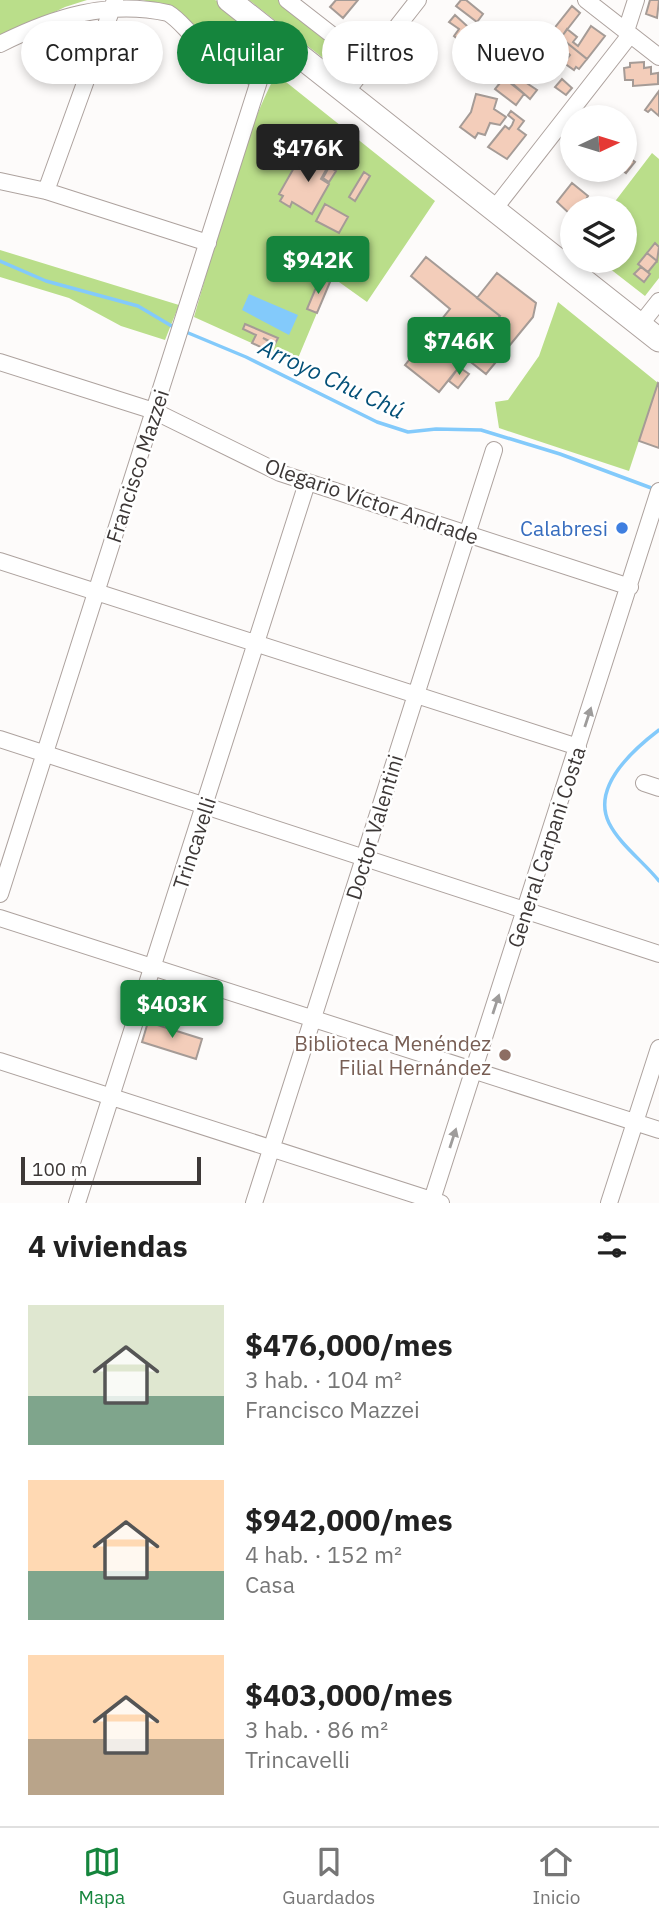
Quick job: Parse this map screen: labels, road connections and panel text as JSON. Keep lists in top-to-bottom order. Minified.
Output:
{"streets":{"street":["Francisco Mazzei","Olegario Víctor Andrade","Doctor Valentini","Trincavelli","General Carpani Costa"]},"crossings":[["Francisco Mazzei","Olegario Víctor Andrade"],["Olegario Víctor Andrade","Doctor Valentini"],["Olegario Víctor Andrade","Trincavelli"],["Olegario Víctor Andrade","General Carpani Costa"]],"one_way":["General Carpani Costa"],"water":["Arroyo Chu Chú"],"places":["Calabresi","Biblioteca Menéndez Filial Hernández"],"scale_bar":"100 m","north":"right","page":{"chip":["Comprar","Alquilar","Filtros","Nuevo"],"price":["$476K","$942K","$746K","$403K"],"scale":"100 m","heading":"4 viviendas","list":[{"name":"$476,000/mes","note":"3 hab. · 104 m² · Francisco Mazzei"},{"name":"$942,000/mes","note":"4 hab. · 152 m² · Casa"},{"name":"$403,000/mes","note":"3 hab. · 86 m² · Trincavelli"}],"tabs":["Mapa","Guardados","Inicio"]}}
